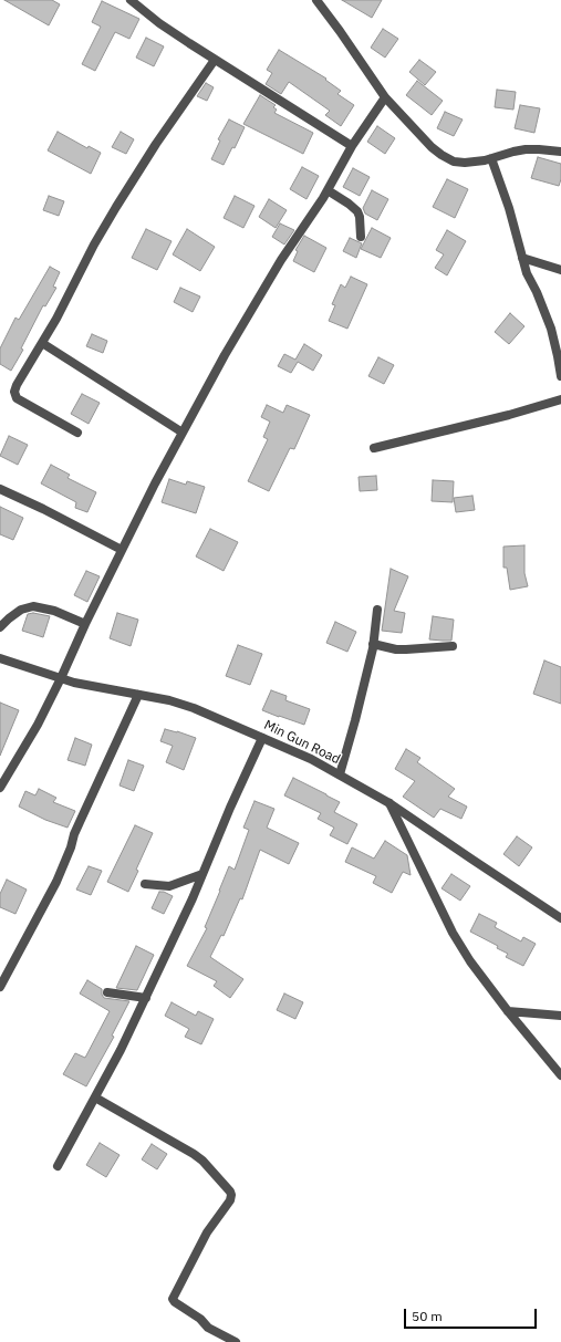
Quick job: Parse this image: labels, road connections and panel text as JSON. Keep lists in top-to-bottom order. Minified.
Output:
{"streets":{"street":["Min Gun Road"]},"scale_bar":"50 m"}
